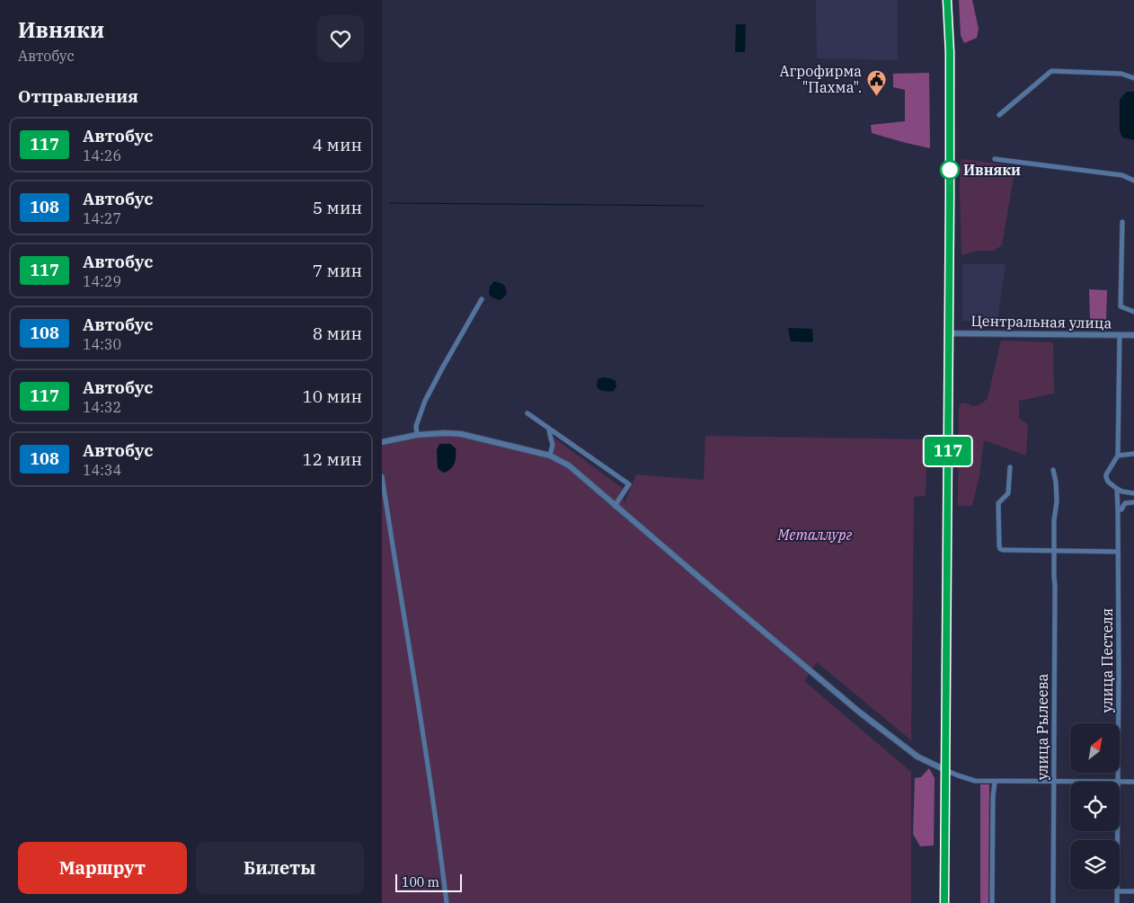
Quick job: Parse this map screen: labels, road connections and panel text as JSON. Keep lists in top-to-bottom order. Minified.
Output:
{"streets":{"street":["Центральная улица","улица Пестеля","улица Рылеева"]},"parks":["Металлург"],"places":{"public building":["Агрофирма \"Пахма\"."],"other":["Ивняки"]},"lines":["bus line 117"],"scale_bar":"100 m","north":"top right","page":{"heading":[["Ивняки","Автобус"],"Отправления"],"on_map":"117","list":[{"mark":"117","name":"Автобус","note":"14:26","value":"4 мин"},{"mark":"108","name":"Автобус","note":"14:27","value":"5 мин"},{"mark":"117","name":"Автобус","note":"14:29","value":"7 мин"},{"mark":"108","name":"Автобус","note":"14:30","value":"8 мин"},{"mark":"117","name":"Автобус","note":"14:32","value":"10 мин"},{"mark":"108","name":"Автобус","note":"14:34","value":"12 мин"}],"buttons":["Маршрут","Билеты"],"scale":"100 m"}}
